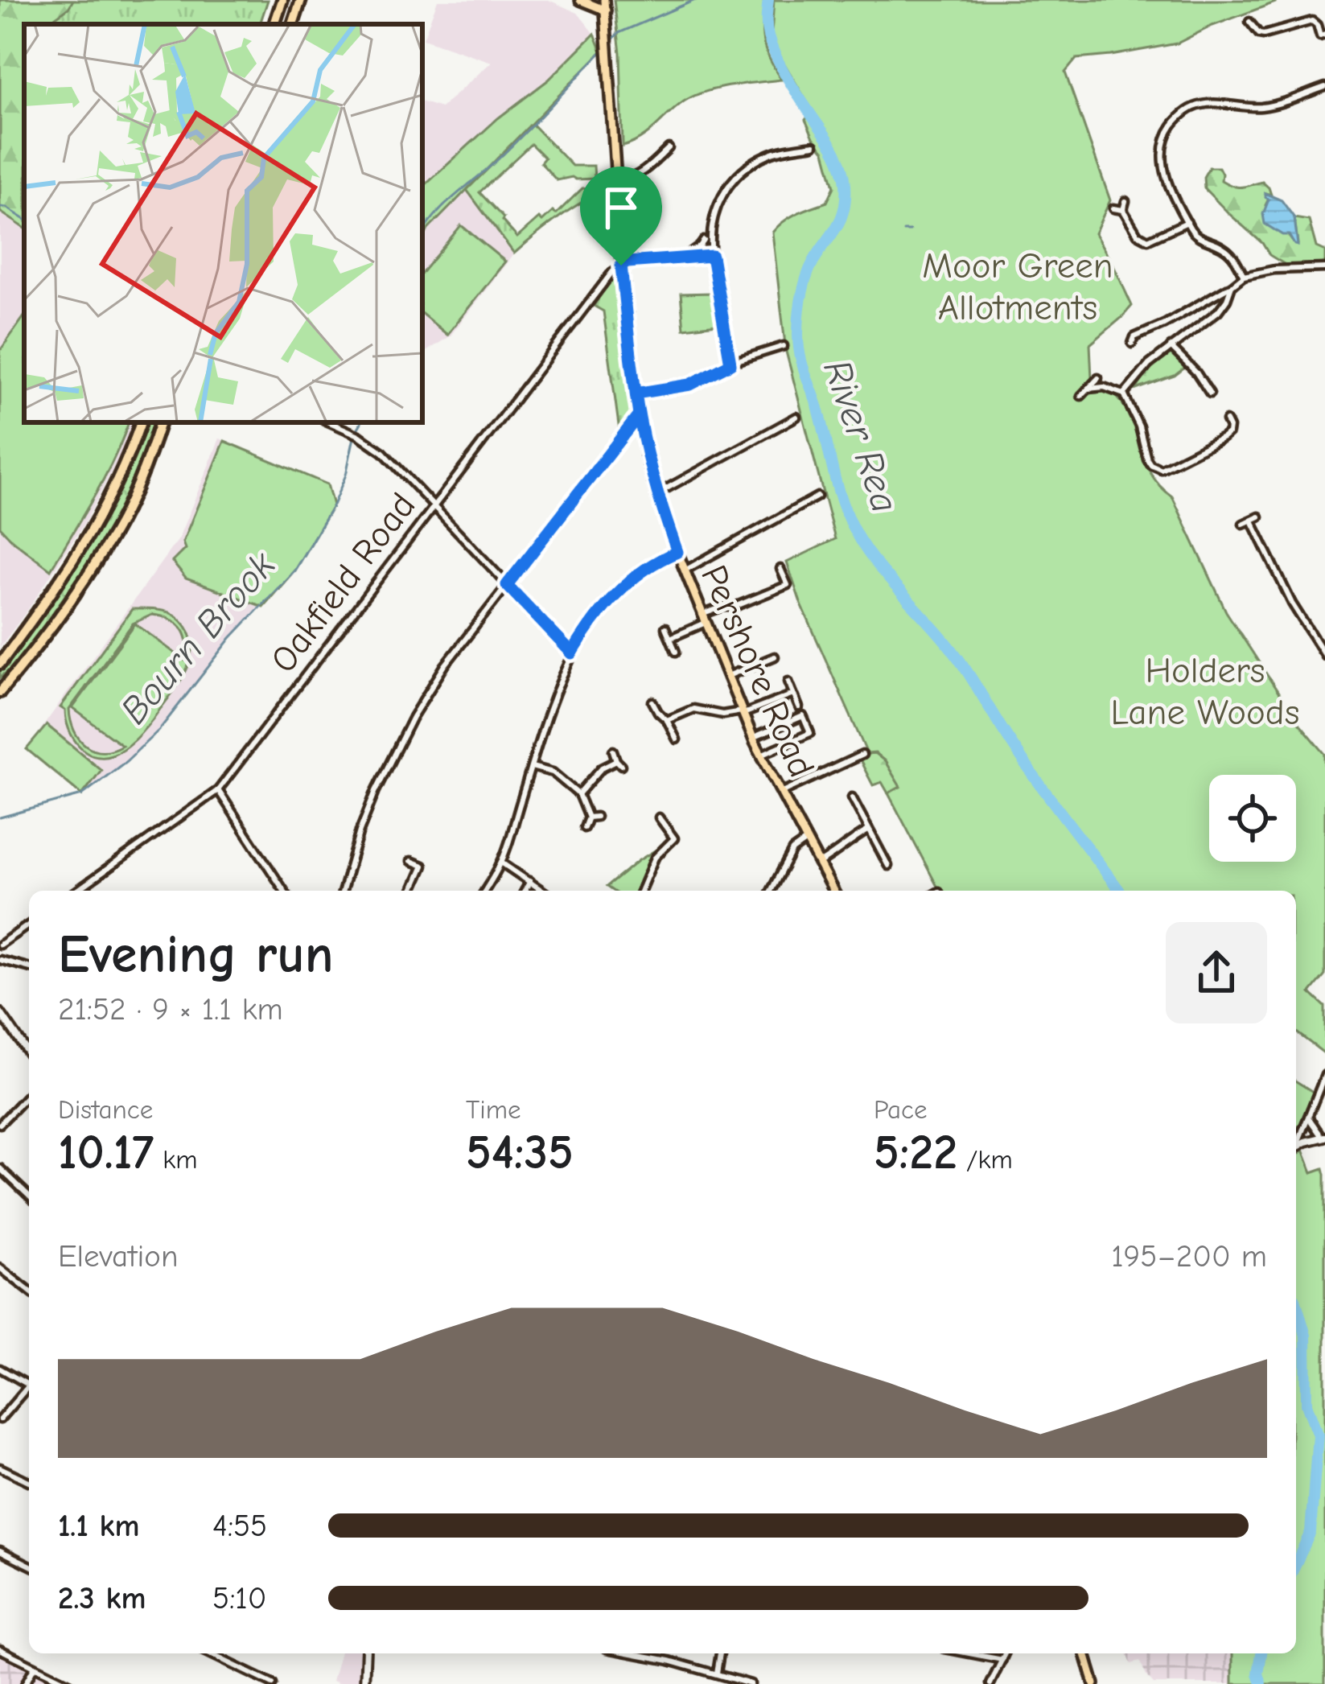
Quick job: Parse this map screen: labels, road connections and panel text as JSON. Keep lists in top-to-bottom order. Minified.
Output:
{"streets":{"main road":["Pershore Road"],"street":["Oakfield Road"]},"crossings":[["Oakfield Road","Pershore Road"]],"water":["River Rea","Bourn Brook"],"parks":["Moor Green Allotments","Holders Lane Woods"],"page":{"heading":["Evening run","21:52 · 9 × 1.1 km"],"stats":[["Distance","10.17 km"],["Time","54:35"],["Pace","5:22 /km"]],"chart":["Elevation","195–200 m"],"list":[{"name":"1.1 km","note":"4:55"},{"name":"2.3 km","note":"5:10"}]}}
